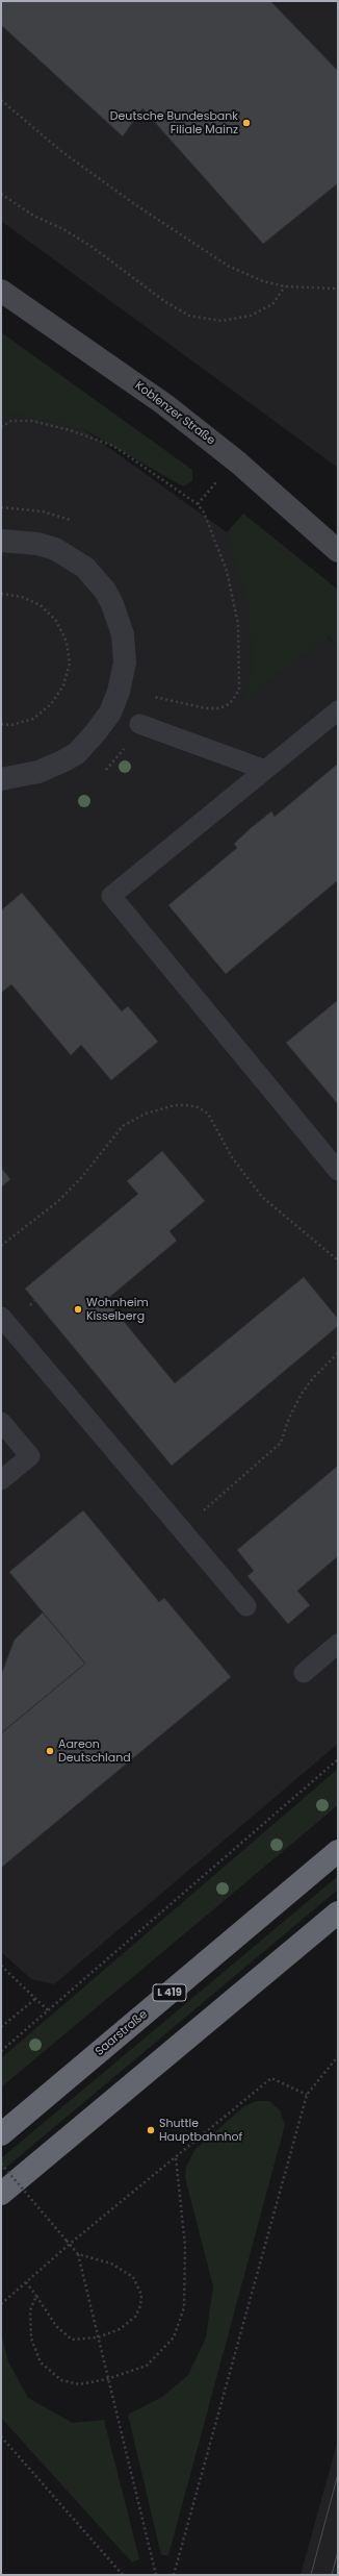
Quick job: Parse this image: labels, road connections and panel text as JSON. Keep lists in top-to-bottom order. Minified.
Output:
{"streets":{"highway":["L 419","Saarstraße"],"main road":["Koblenzer Straße"]},"places":["Deutsche Bundesbank Filiale Mainz","Wohnheim Kisselberg","Aareon Deutschland","Shuttle Hauptbahnhof"]}
